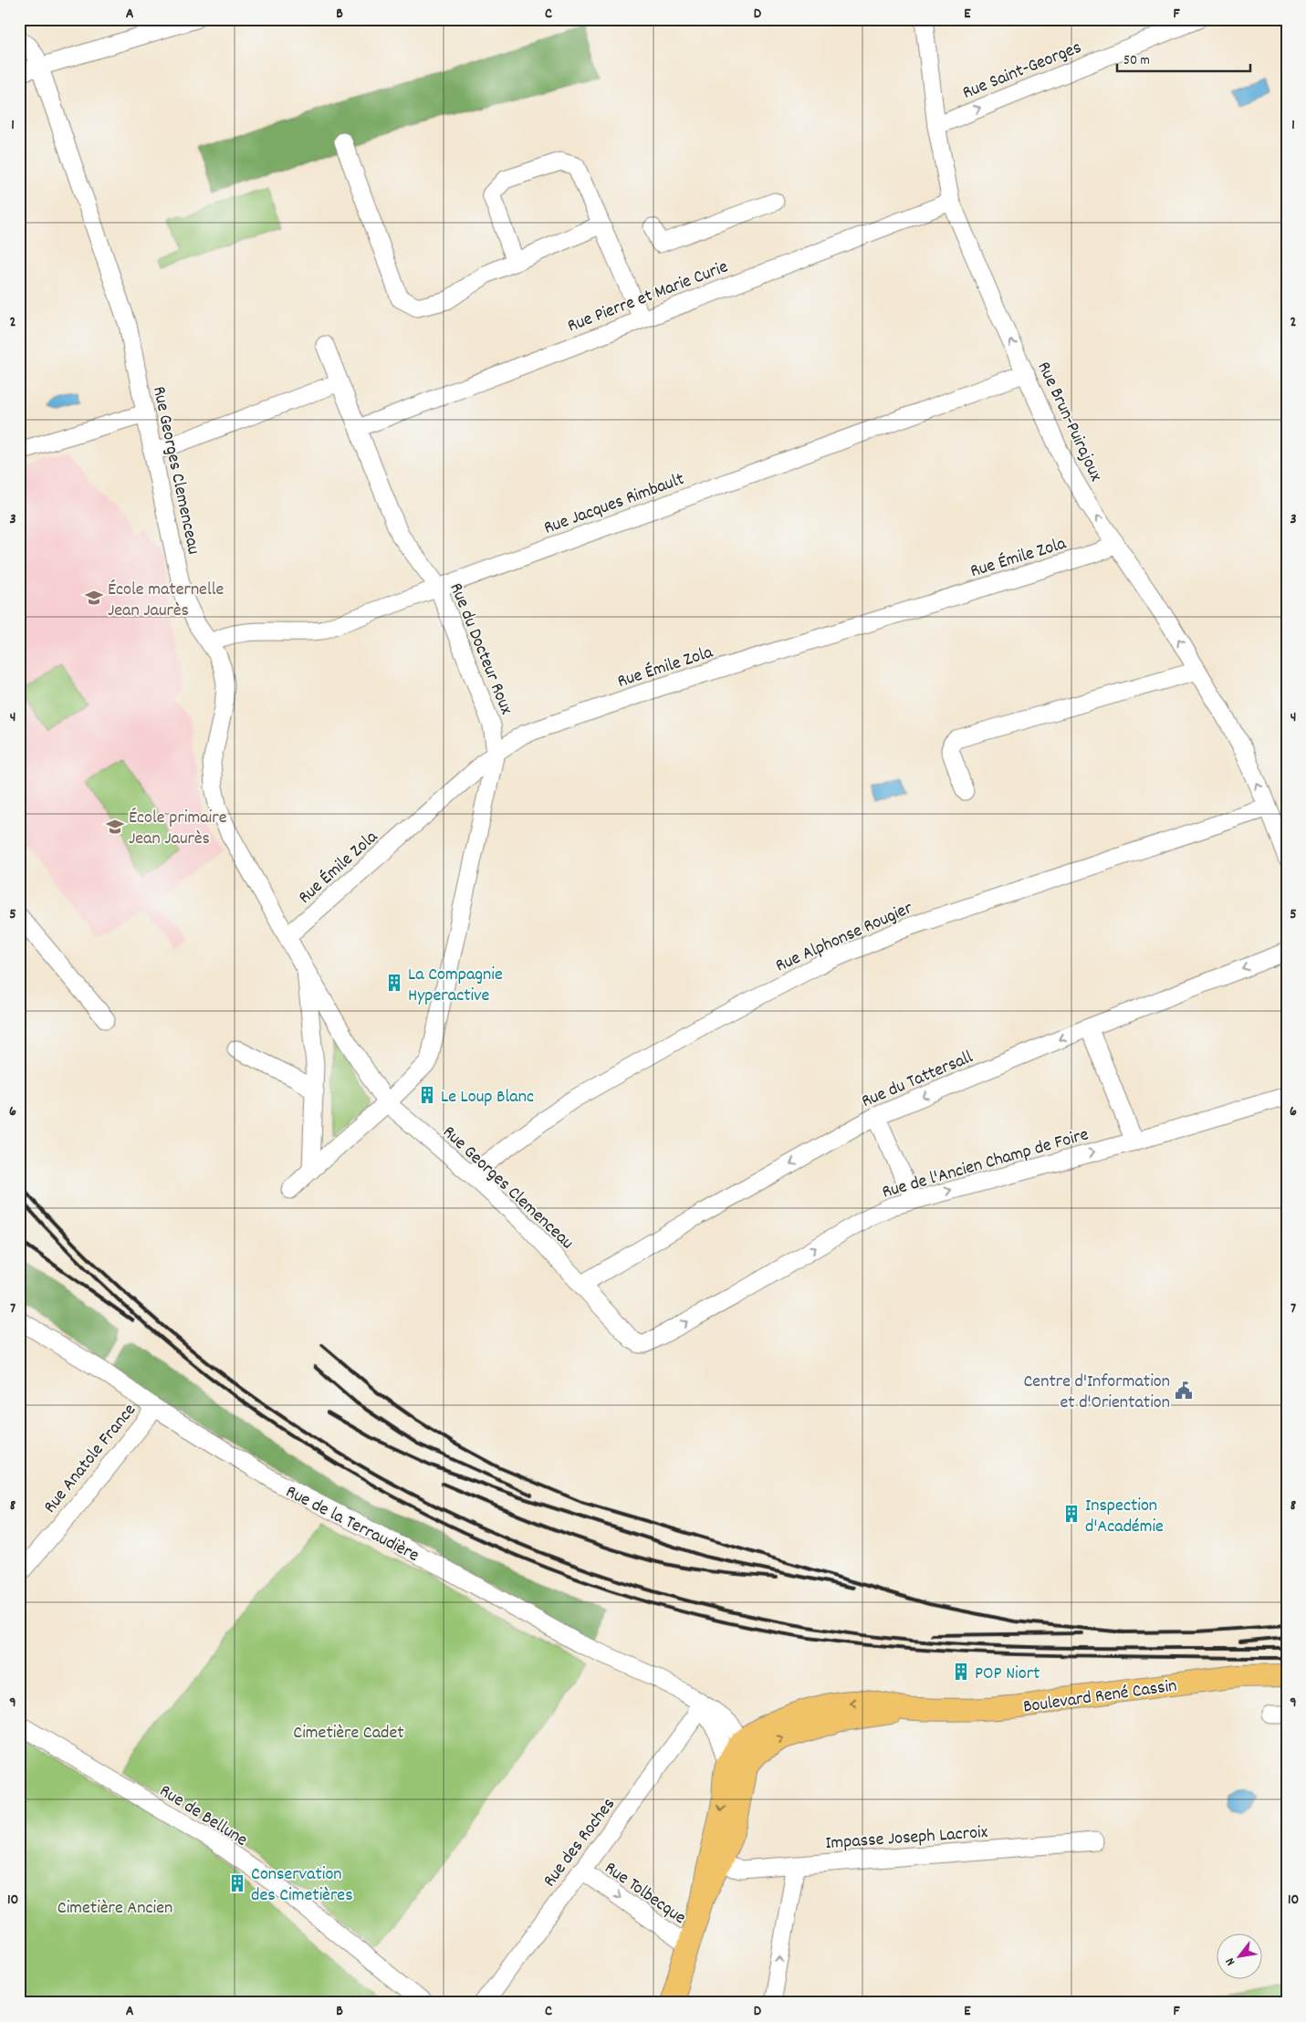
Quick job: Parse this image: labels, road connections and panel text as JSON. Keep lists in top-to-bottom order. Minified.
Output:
{"streets":{"main road":["Rue de la Terraudière","Boulevard René Cassin"],"street":["Rue Saint-Georges","Rue Pierre et Marie Curie","Rue Brun-Puirajoux","Rue Georges Clemenceau","Rue Jacques Rimbault","Rue Émile Zola","Rue du Docteur Roux","Rue Alphonse Rougier","Rue du Tattersall","Rue de l'Ancien Champ de Foire","Rue Anatole France","Rue de Bellune","Impasse Joseph Lacroix","Rue des Roches","Rue Tolbecque"]},"crossings":[["Rue Saint-Georges","Rue Brun-Puirajoux"],["Rue Pierre et Marie Curie","Rue Brun-Puirajoux"],["Rue Pierre et Marie Curie","Rue du Docteur Roux"],["Rue Brun-Puirajoux","Rue Jacques Rimbault"],["Rue Brun-Puirajoux","Rue Émile Zola"],["Rue Brun-Puirajoux","Rue Alphonse Rougier"],["Rue Georges Clemenceau","Rue Jacques Rimbault"],["Rue Georges Clemenceau","Rue Émile Zola"],["Rue Georges Clemenceau","Rue du Docteur Roux"],["Rue Georges Clemenceau","Rue Alphonse Rougier"],["Rue Georges Clemenceau","Rue du Tattersall"],["Rue Georges Clemenceau","Rue de l'Ancien Champ de Foire"],["Rue Jacques Rimbault","Rue du Docteur Roux"],["Rue Émile Zola","Rue du Docteur Roux"],["Rue du Tattersall","Rue de l'Ancien Champ de Foire"],["Rue Anatole France","Rue de la Terraudière"],["Rue de la Terraudière","Boulevard René Cassin"],["Rue de la Terraudière","Impasse Joseph Lacroix"],["Rue de la Terraudière","Rue des Roches"],["Rue de la Terraudière","Rue Tolbecque"],["Rue des Roches","Rue Tolbecque"]],"one_way":["Rue Saint-Georges","Rue Brun-Puirajoux","Rue du Tattersall","Rue de l'Ancien Champ de Foire","Rue Tolbecque"],"parks":["Cimetière Cadet","Cimetière Ancien"],"places":{"school or university":["École maternelle Jean Jaurès","École primaire Jean Jaurès"],"building":["La Compagnie Hyperactive","Le Loup Blanc","Inspection d'Académie","POP Niort","Conservation des Cimetières"],"public building":["Centre d'Information et d'Orientation"]},"scale_bar":"50 m","north":"bottom left","grid":{"columns":["A","B","C","D","E","F"],"rows":["1","2","3","4","5","6","7","8","9","10"]}}
